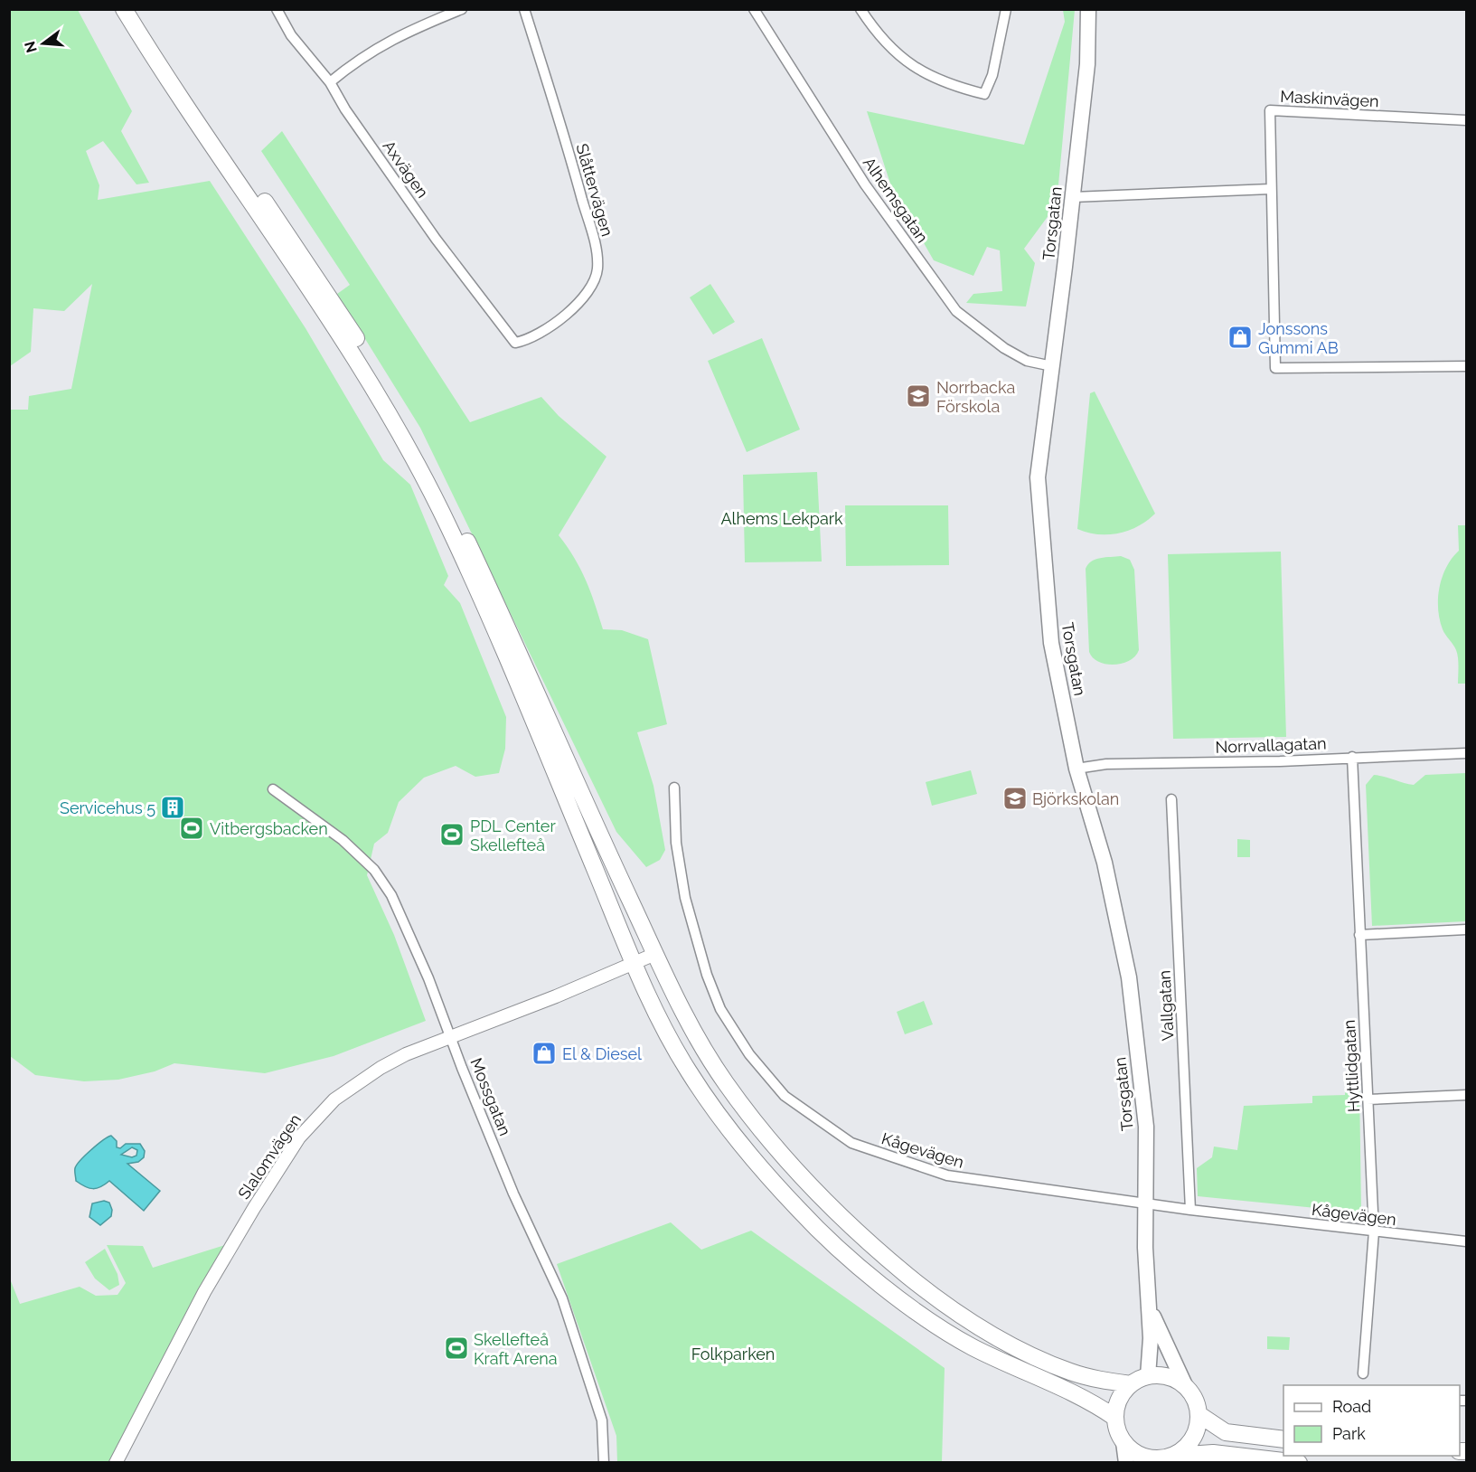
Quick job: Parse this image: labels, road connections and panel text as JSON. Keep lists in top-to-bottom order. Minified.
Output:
{"streets":{"main road":["Torsgatan"],"street":["Maskinvägen","Axvägen","Slåttervägen","Alhemsgatan","Norrvallagatan","Vallgatan","Hyttlidgatan","Mossgatan","Kågevägen","Slalomvägen"]},"crossings":[["Axvägen","Slåttervägen"],["Alhemsgatan","Torsgatan"],["Torsgatan","Norrvallagatan"],["Torsgatan","Kågevägen"],["Norrvallagatan","Hyttlidgatan"],["Vallgatan","Kågevägen"],["Hyttlidgatan","Kågevägen"],["Mossgatan","Slalomvägen"]],"parks":["Alhems Lekpark","Folkparken"],"places":{"shop":["Jonssons Gummi AB","El & Diesel"],"school or university":["Norrbacka Förskola","Björkskolan"],"building":["Servicehus 5"],"sports":["Vitbergsbacken","PDL Center Skellefteå","Skellefteå Kraft Arena"]},"legend":["Road","Park"],"north":"left"}
